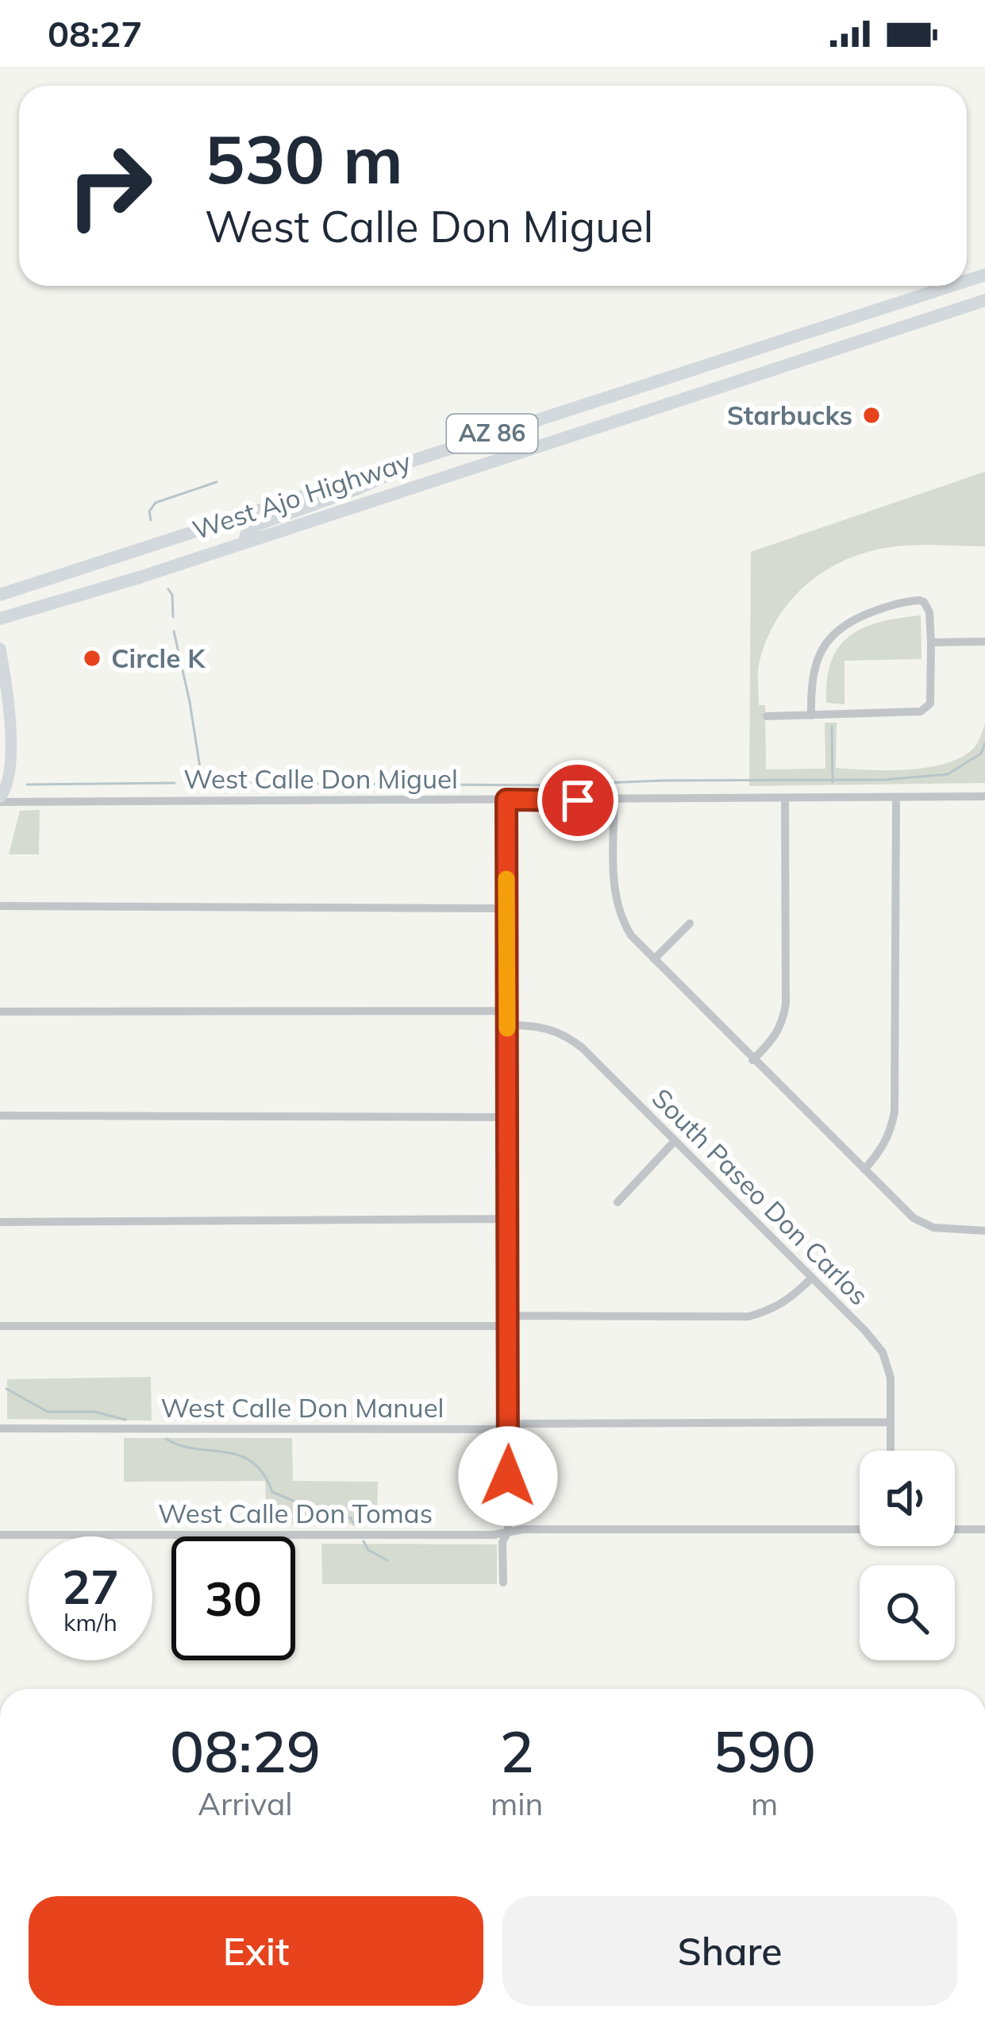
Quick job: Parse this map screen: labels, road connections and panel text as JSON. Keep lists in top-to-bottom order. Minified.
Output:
{"streets":{"main road":["AZ 86","West Ajo Highway"],"street":["West Calle Don Miguel","South Paseo Don Carlos","West Calle Don Manuel","West Calle Don Tomas"]},"crossings":[["South Paseo Don Carlos","West Calle Don Manuel"]],"places":["Starbucks","Circle K"],"page":{"status":"08:27","turn":["530 m","West Calle Don Miguel"],"speed":"27 km/h","limit":"30","eta":["08:29","Arrival","2","min","590","m"],"buttons":["Exit","Share"]}}
